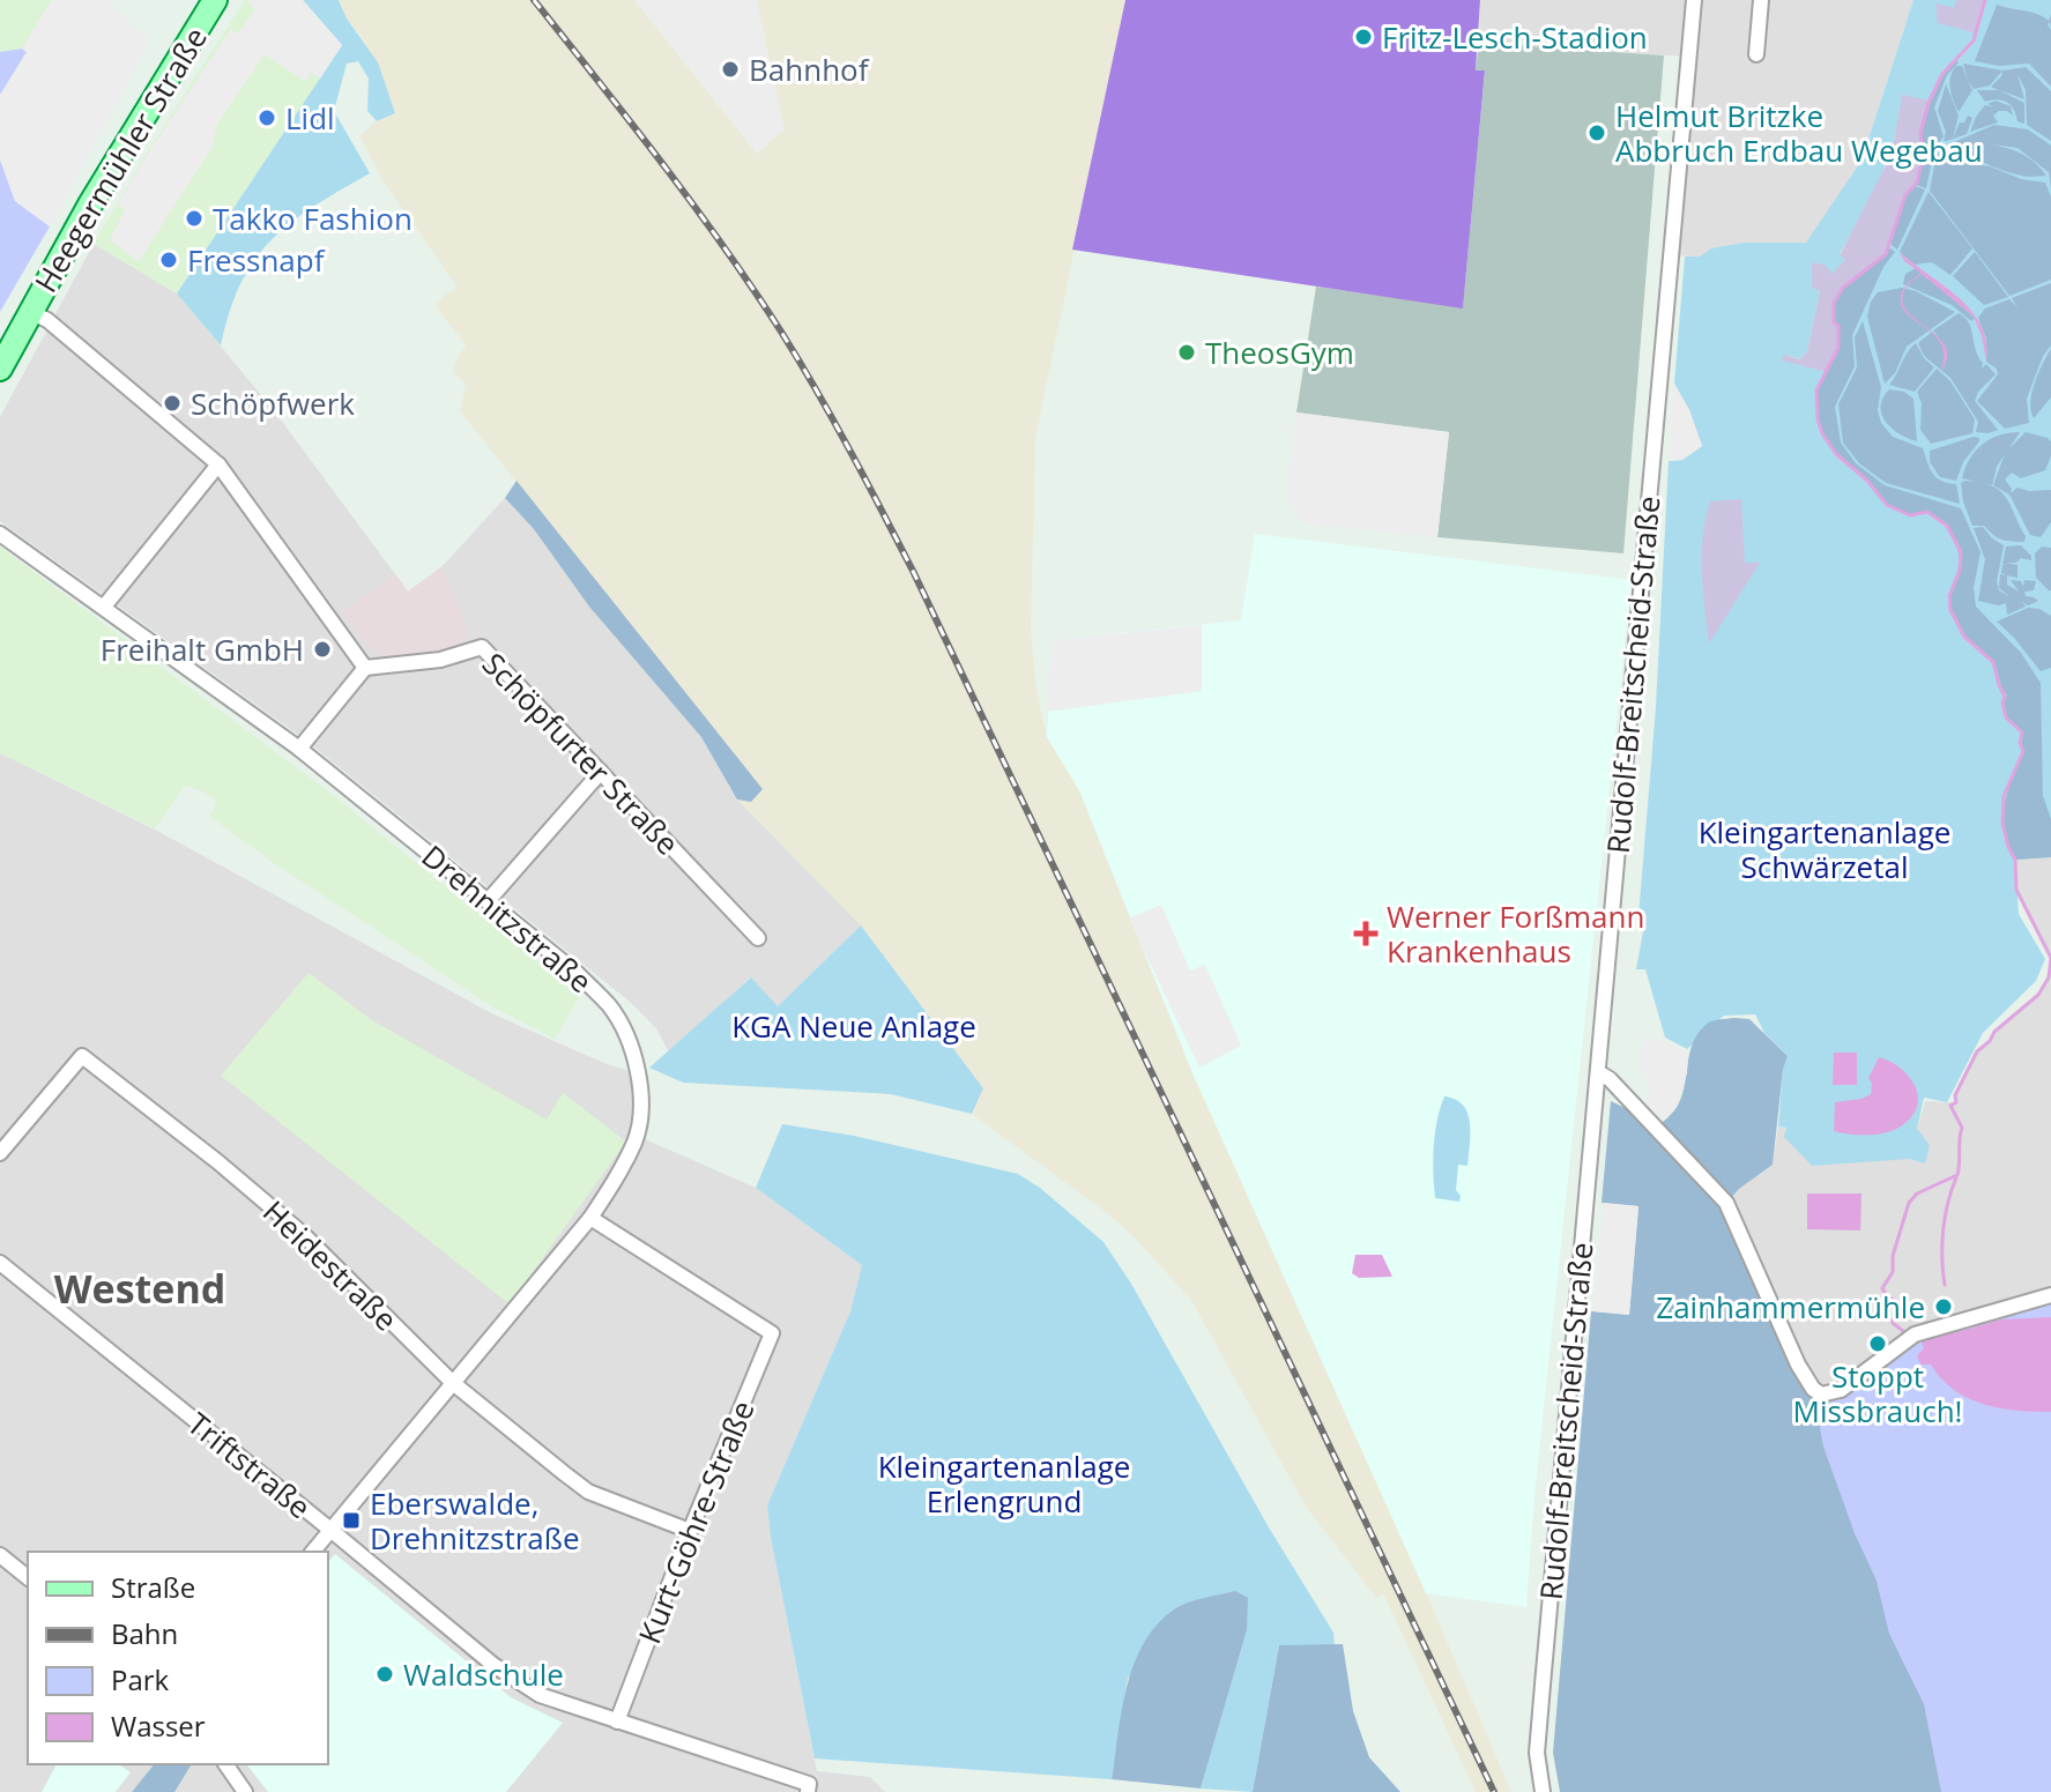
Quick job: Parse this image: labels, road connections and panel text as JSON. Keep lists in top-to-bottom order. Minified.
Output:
{"streets":{"main road":["Heegermühler Straße"],"street":["Rudolf-Breitscheid-Straße","Schöpfurter Straße","Drehnitzstraße","Heidestraße","Triftstraße","Kurt-Göhre-Straße"]},"crossings":[["Drehnitzstraße","Heidestraße"],["Drehnitzstraße","Triftstraße"],["Drehnitzstraße","Kurt-Göhre-Straße"],["Heidestraße","Kurt-Göhre-Straße"],["Triftstraße","Kurt-Göhre-Straße"]],"districts":["Westend"],"parks":["Kleingartenanlage Schwärzetal","KGA Neue Anlage","Kleingartenanlage Erlengrund"],"places":{"other":["Fritz-Lesch-Stadion","Bahnhof","Lidl","Helmut Britzke Abbruch Erdbau Wegebau","Takko Fashion","Fressnapf","TheosGym","Schöpfwerk","Freihalt GmbH","Zainhammermühle","Stoppt Missbrauch!","Waldschule"],"health":["Werner Forßmann Krankenhaus"],"transit":["Eberswalde, Drehnitzstraße"]},"legend":["Straße","Bahn","Park","Wasser"]}
